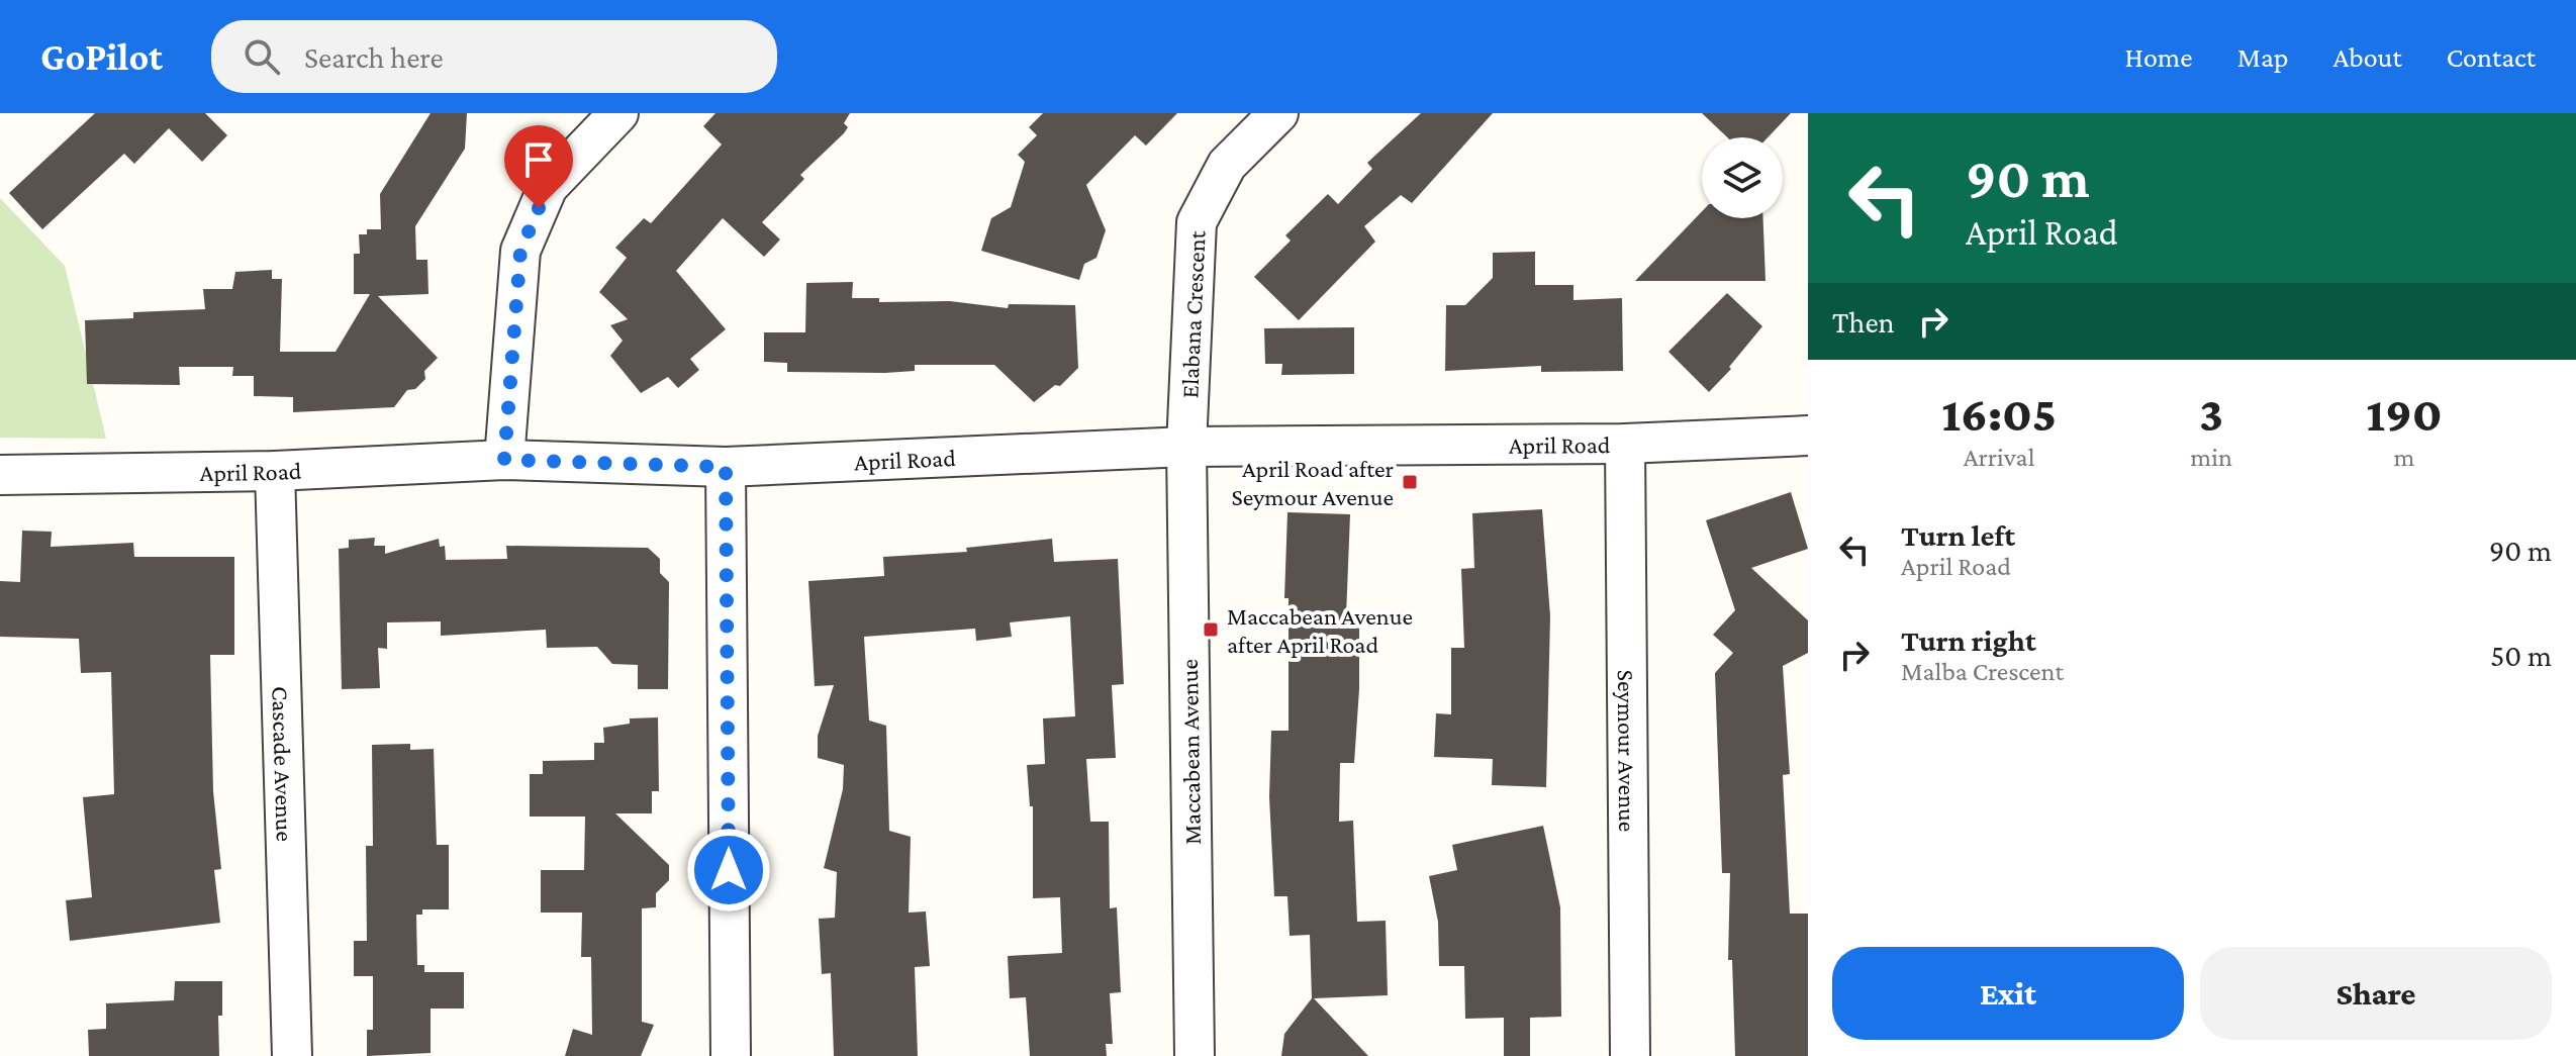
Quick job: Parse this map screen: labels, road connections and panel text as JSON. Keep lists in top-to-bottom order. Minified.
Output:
{"streets":{"street":["Elabana Crescent","April Road","Seymour Avenue","Maccabean Avenue","Cascade Avenue"]},"crossings":[["Elabana Crescent","April Road"],["Elabana Crescent","Maccabean Avenue"],["April Road","Seymour Avenue"],["April Road","Maccabean Avenue"],["April Road","Cascade Avenue"]],"places":{"transit":["April Road after Seymour Avenue","Maccabean Avenue after April Road"]},"page":{"header":"GoPilot","search":"Search here","nav":["Home","Map","About","Contact"],"turn":["90 m","April Road"],"then":"Then","eta":["16:05","Arrival","3","min","190","m"],"list":[{"name":"Turn left","note":"April Road","value":"90 m"},{"name":"Turn right","note":"Malba Crescent","value":"50 m"}],"buttons":["Exit","Share"]}}
